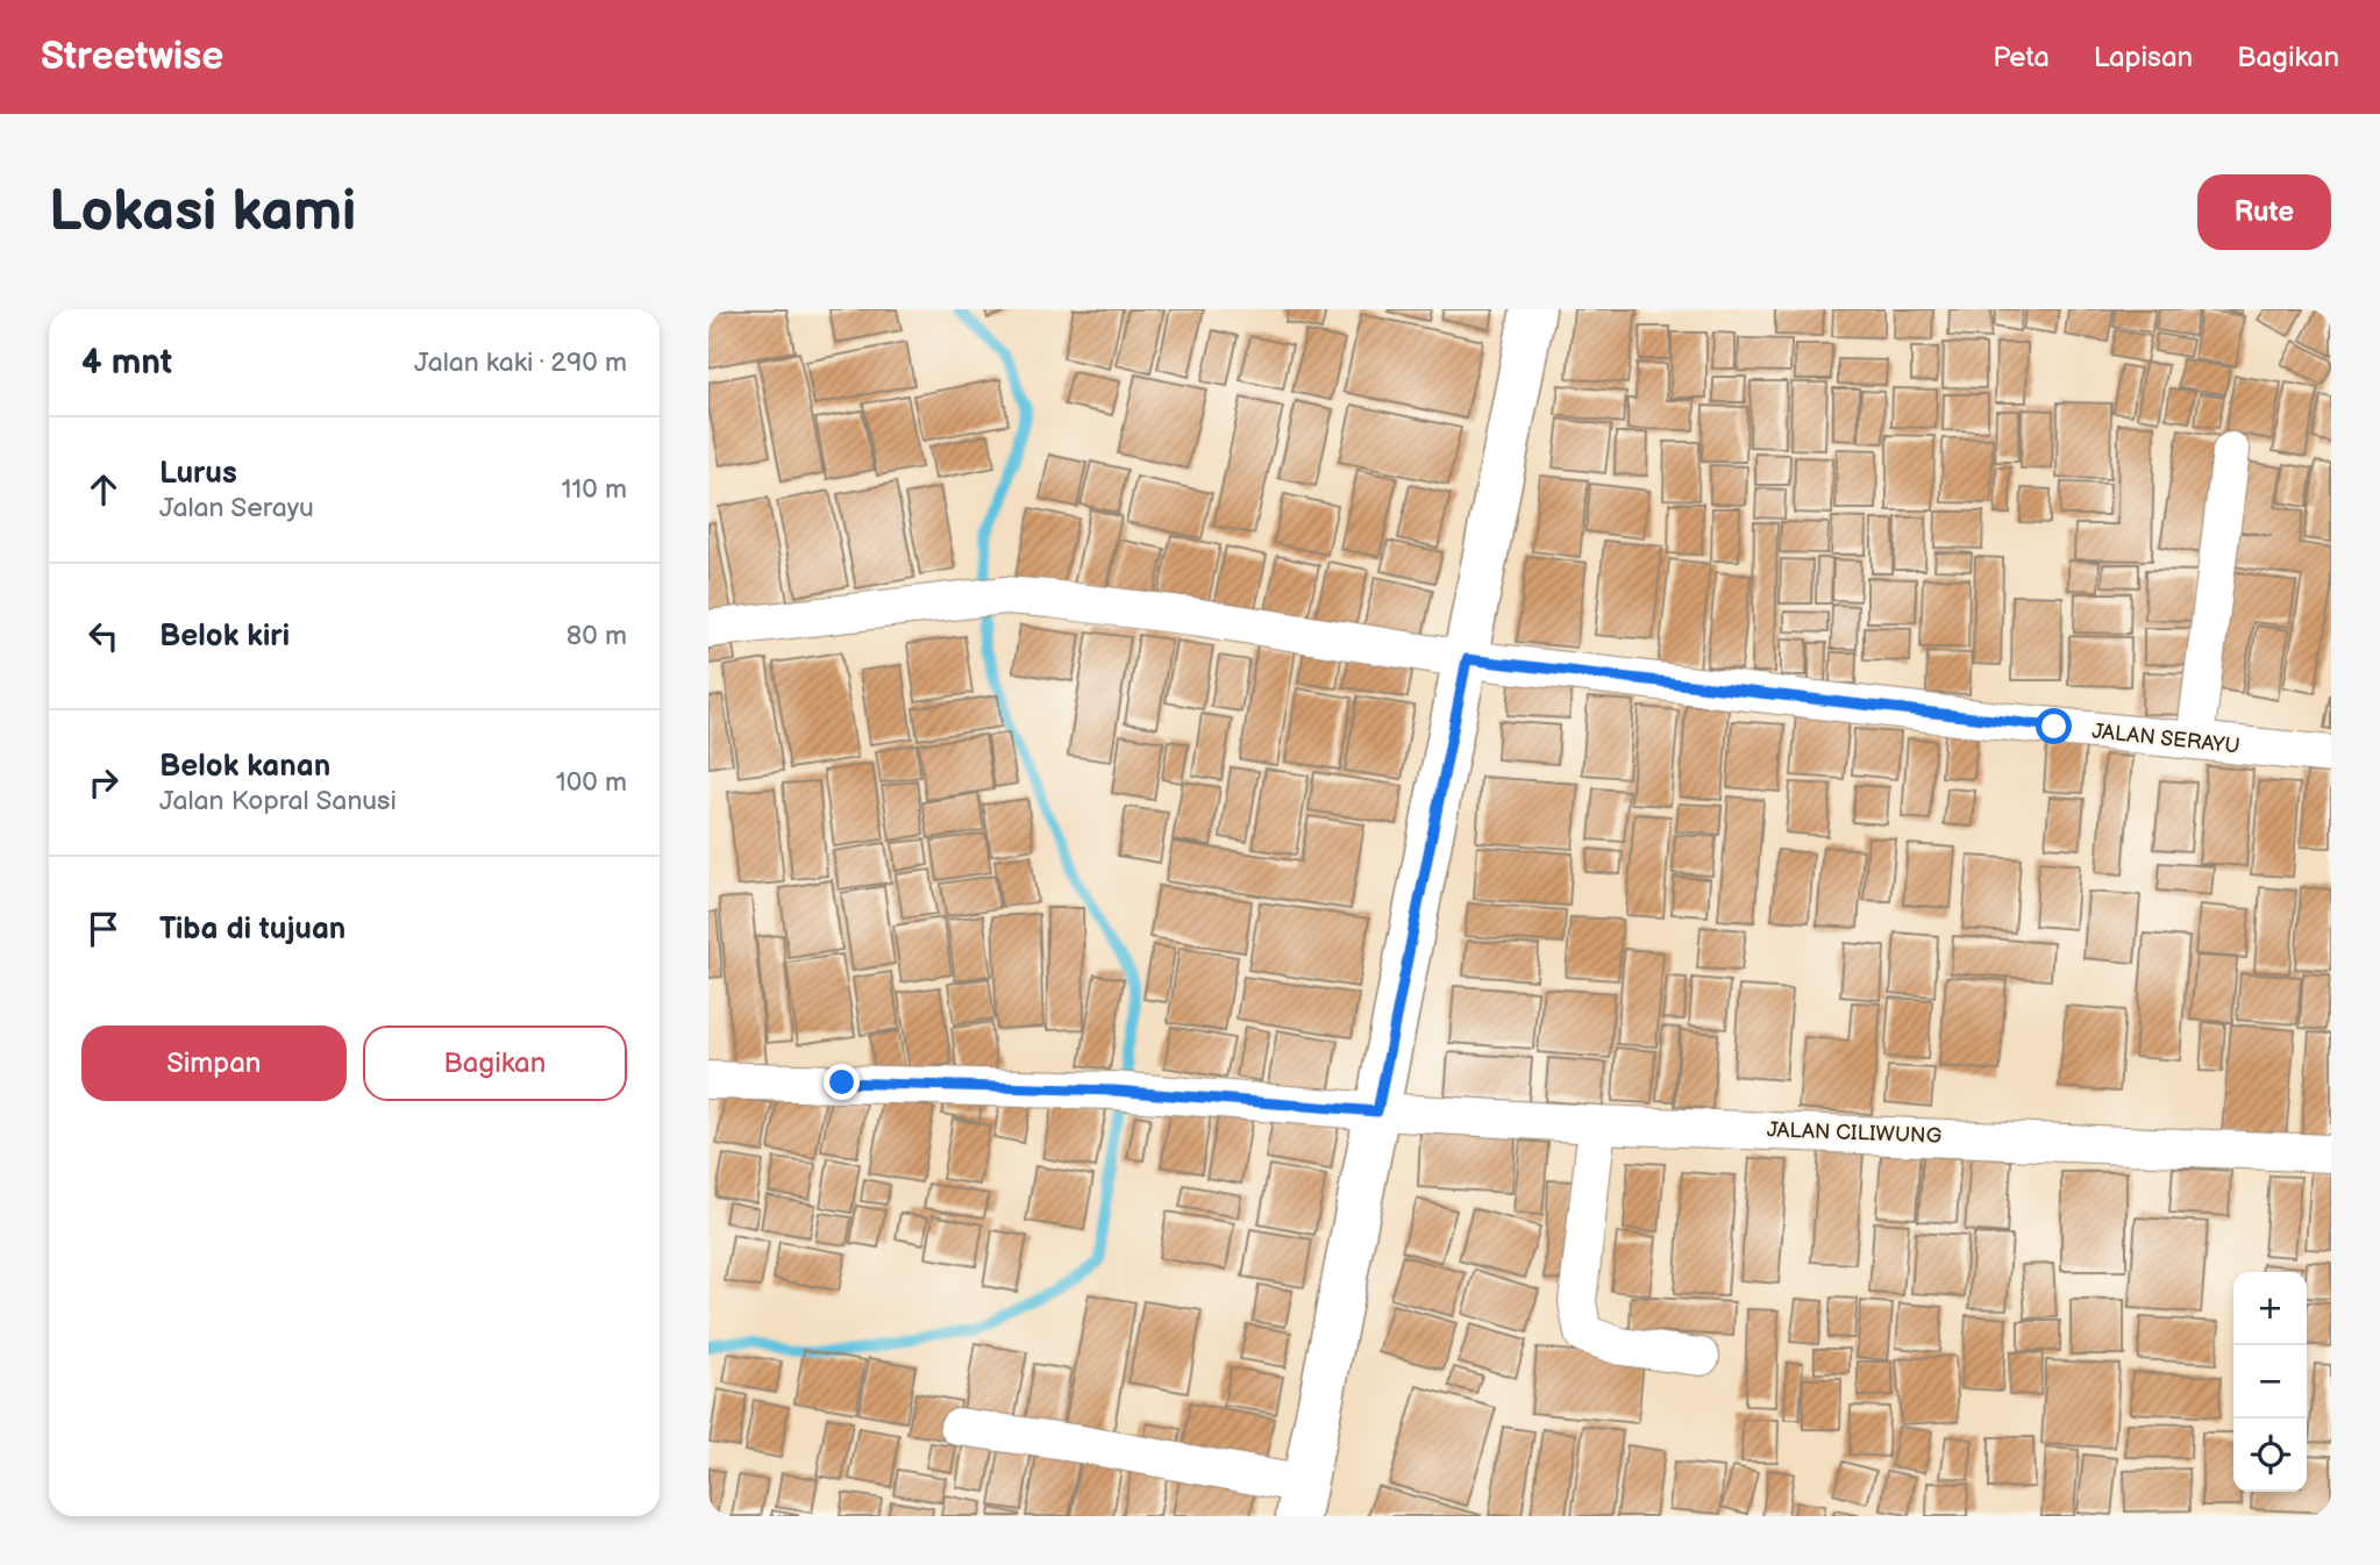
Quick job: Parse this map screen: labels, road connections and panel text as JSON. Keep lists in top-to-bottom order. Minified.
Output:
{"streets":{"street":["JALAN SERAYU","JALAN CILIWUNG"]},"page":{"header":"Streetwise","nav":["Peta","Lapisan","Bagikan"],"buttons":["Rute",["Simpan","Bagikan"]],"title":"Lokasi kami","heading":["4 mnt","Jalan kaki · 290 m"],"list":[["Lurus","Jalan Serayu","110 m"],["Belok kiri","80 m"],["Belok kanan","Jalan Kopral Sanusi","100 m"],"Tiba di tujuan"],"map_buttons":["+","−"]}}
